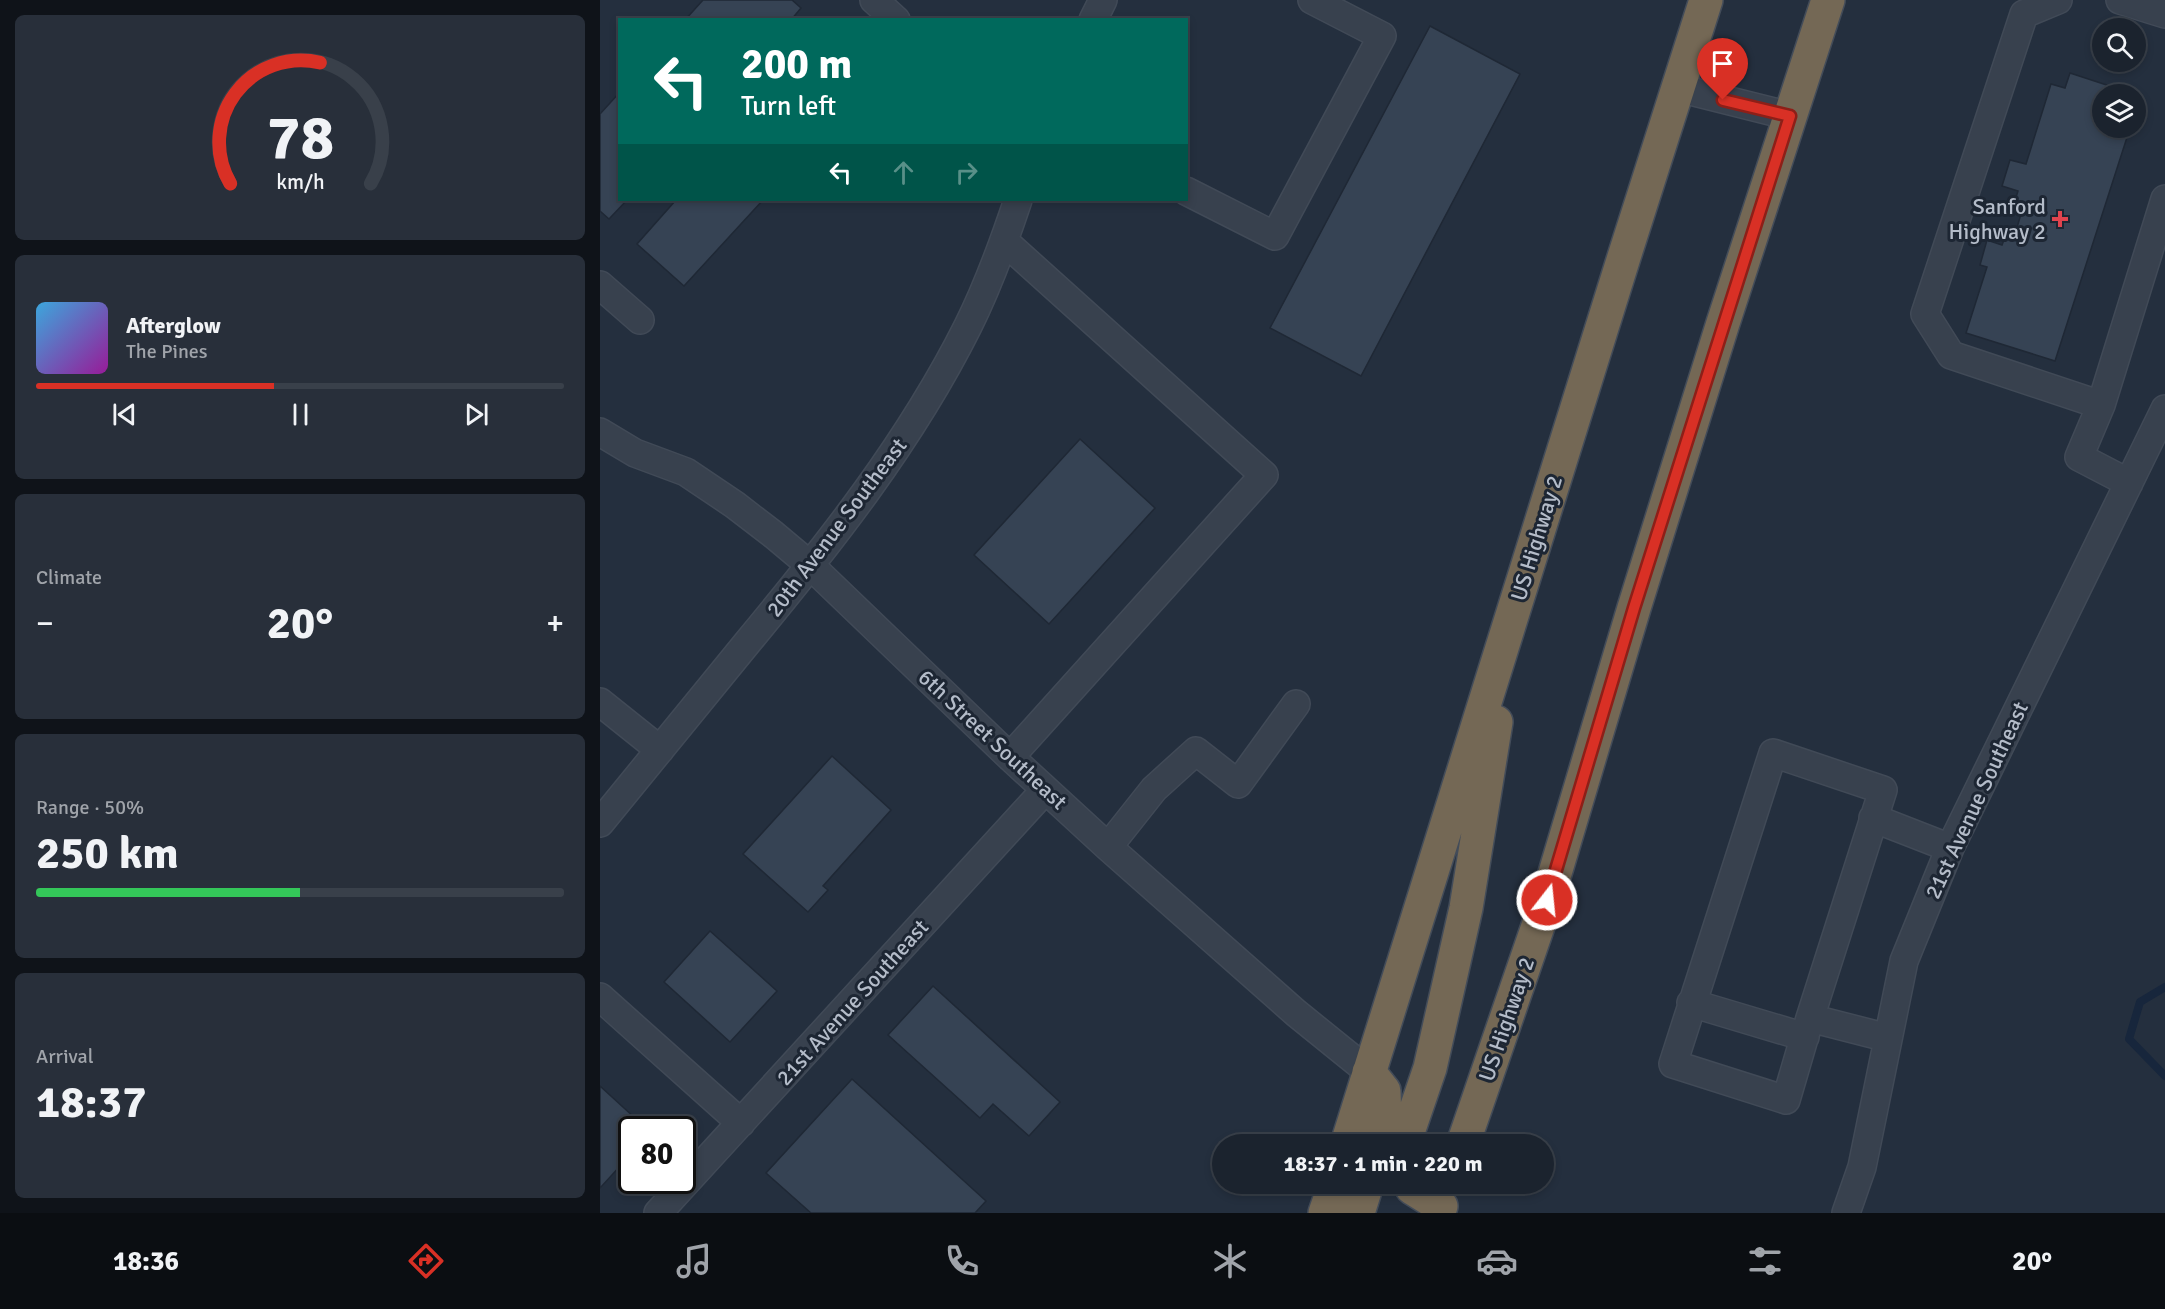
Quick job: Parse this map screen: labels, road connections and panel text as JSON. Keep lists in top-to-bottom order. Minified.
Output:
{"streets":{"highway":["US Highway 2"],"street":["20th Avenue Southeast","6th Street Southeast","21st Avenue Southeast"]},"crossings":[["20th Avenue Southeast","6th Street Southeast"],["US Highway 2","6th Street Southeast"],["6th Street Southeast","21st Avenue Southeast"]],"places":{"health":["Sanford Highway 2"]},"page":{"turn":["200 m","Turn left"],"song":["Afterglow","The Pines"],"tile":["Climate",["Range · 50%","250 km"],["Arrival","18:37"]],"heat":["−","20°","+"],"limit":"80","trip":"18:37 · 1 min · 220 m","tabs":["18:36","20°"],"gauge":["78","km/h"]}}
